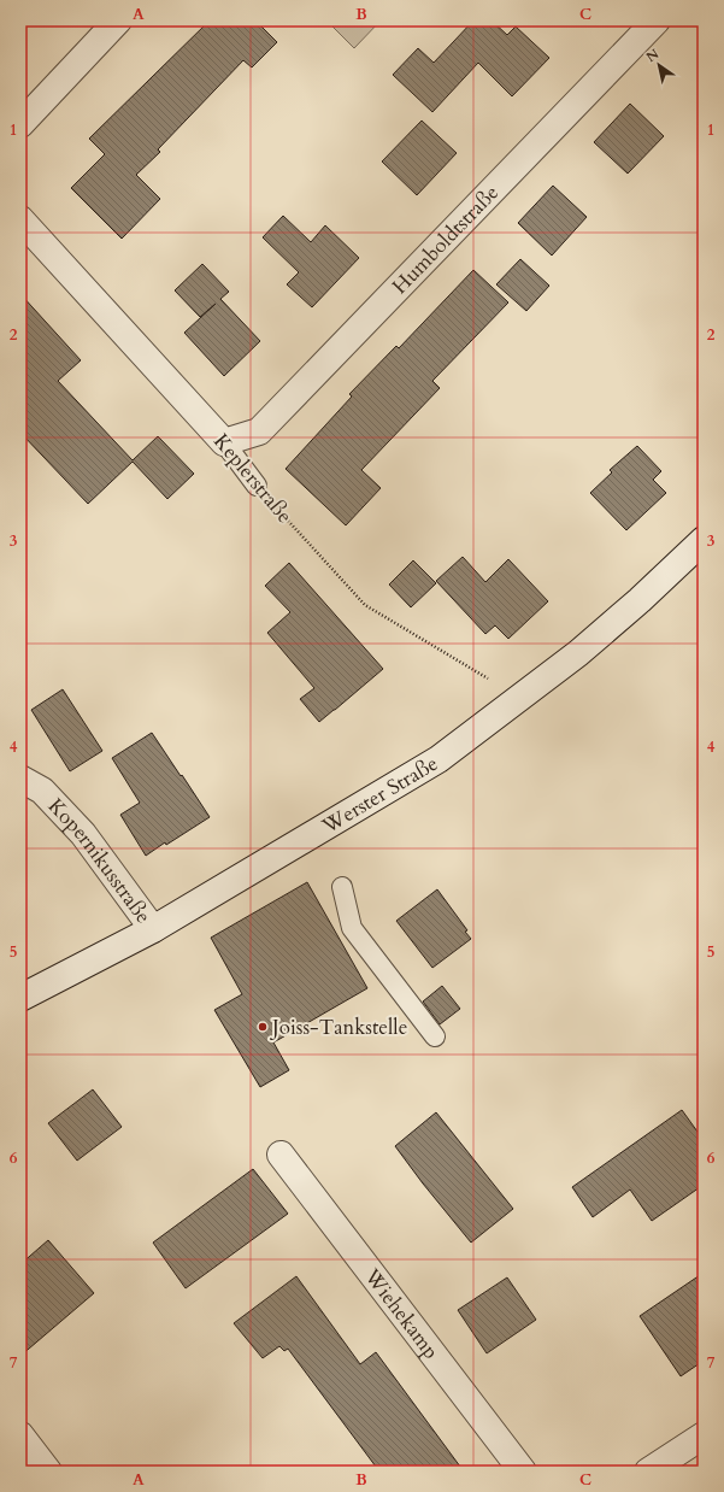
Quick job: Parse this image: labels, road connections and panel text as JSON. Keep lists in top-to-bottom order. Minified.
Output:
{"streets":{"street":["Humboldtstraße","Keplerstraße","Werster Straße","Kopernikusstraße","Wiehekamp"]},"crossings":[["Humboldtstraße","Keplerstraße"],["Keplerstraße","Werster Straße"],["Werster Straße","Kopernikusstraße"]],"places":["Joiss-Tankstelle"],"north":"top left","grid":{"columns":["A","B","C"],"rows":["1","2","3","4","5","6","7"]}}
